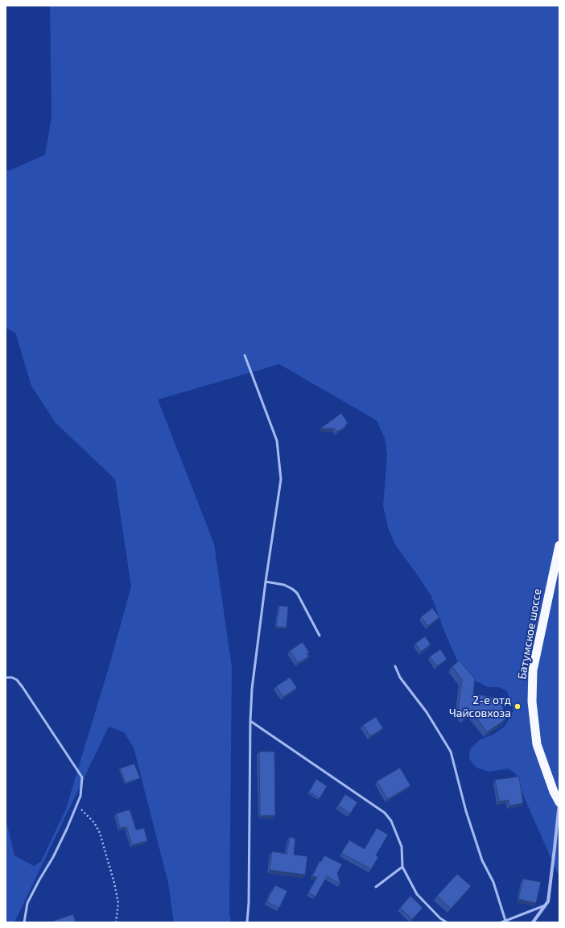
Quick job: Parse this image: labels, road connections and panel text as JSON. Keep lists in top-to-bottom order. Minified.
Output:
{"streets":{"highway":["Батумское шоссе"]},"places":["2-е отд Чайсовхоза"]}
